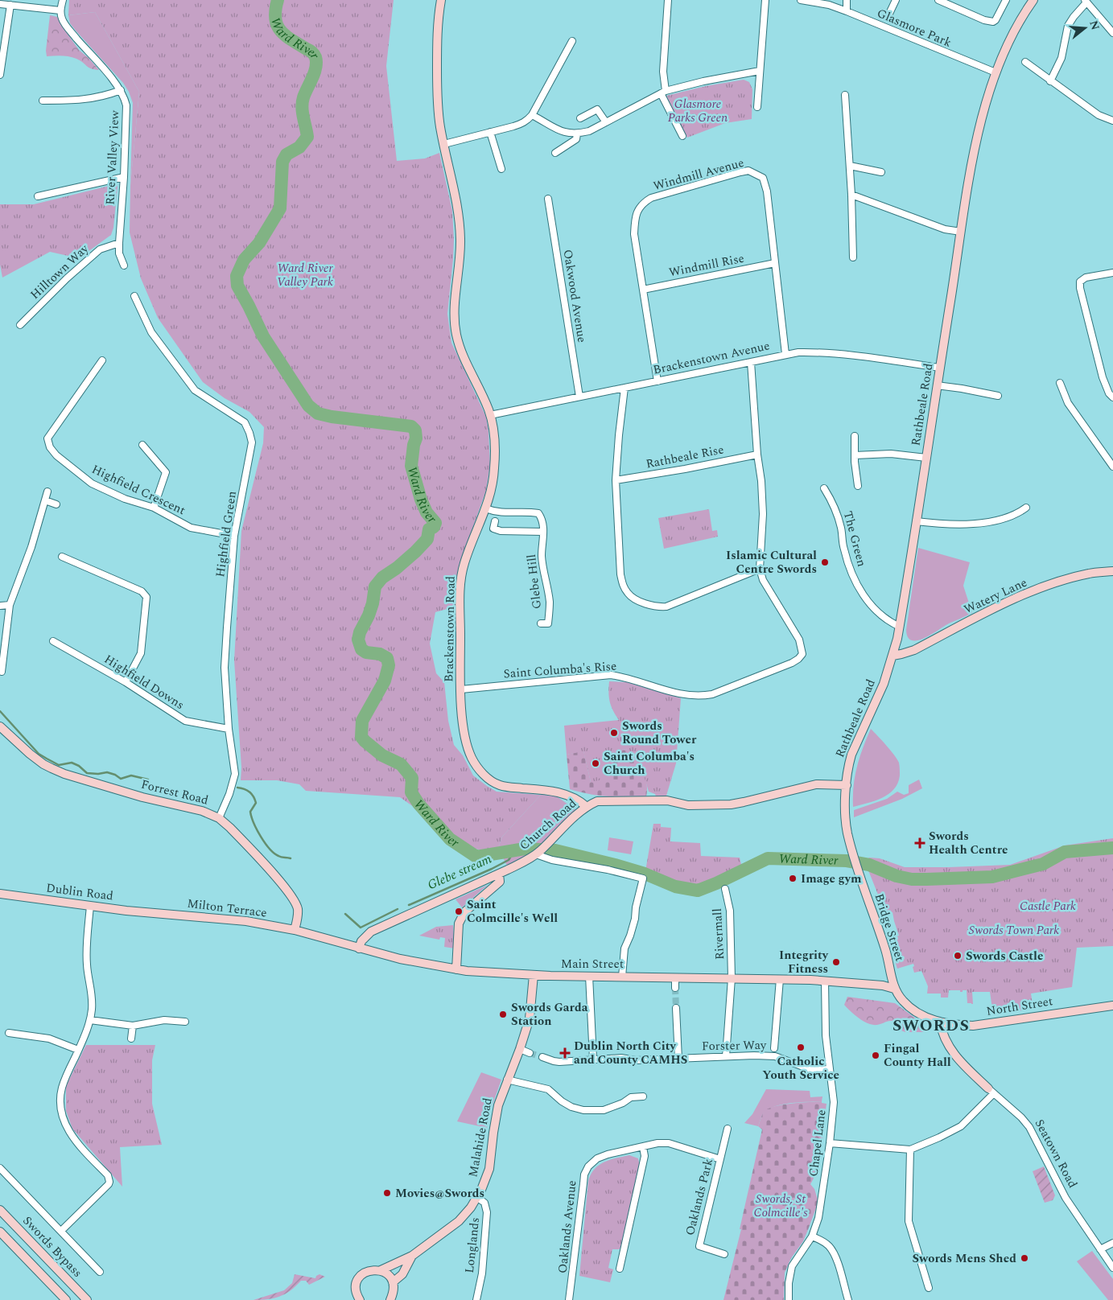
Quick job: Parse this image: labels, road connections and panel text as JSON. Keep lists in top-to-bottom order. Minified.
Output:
{"streets":{"main road":["Rathbeale Road","Watery Lane","Brackenstown Road","Forrest Road","Church Road","Dublin Road","Milton Terrace","Bridge Street","Main Street","North Street","Malahide Road","Seatown Road","Swords Bypass"],"street":["Glasmore Park","River Valley View","Windmill Avenue","Windmill Rise","Hilltown Way","Oakwood Avenue","Brackenstown Avenue","Rathbeale Rise","Highfield Crescent","Highfield Green","The Green","Glebe Hill","Saint Columba's Rise","Highfield Downs","Rivermall","Forster Way","Chapel Lane","Oaklands Park","Oaklands Avenue","Longlands"]},"crossings":[["Glasmore Park","Rathbeale Road"],["River Valley View","Hilltown Way"],["Windmill Avenue","Windmill Rise"],["Windmill Avenue","Brackenstown Avenue"],["Oakwood Avenue","Brackenstown Avenue"],["Brackenstown Avenue","Rathbeale Road"],["Brackenstown Avenue","Brackenstown Road"],["Brackenstown Avenue","Saint Columba's Rise"],["Rathbeale Road","The Green"],["Rathbeale Road","Watery Lane"],["Rathbeale Road","Church Road"],["Rathbeale Road","Bridge Street"],["Rathbeale Rise","Saint Columba's Rise"],["Highfield Crescent","Highfield Green"],["Highfield Green","Highfield Downs"],["Highfield Green","Forrest Road"],["Glebe Hill","Brackenstown Road"],["Brackenstown Road","Saint Columba's Rise"],["Brackenstown Road","Church Road"],["Forrest Road","Milton Terrace"],["Forrest Road","Main Street"],["Church Road","Main Street"],["Dublin Road","Milton Terrace"],["Milton Terrace","Main Street"],["Bridge Street","Main Street"],["Bridge Street","North Street"],["Rivermall","Main Street"],["Rivermall","Forster Way"],["Main Street","North Street"],["Main Street","Malahide Road"],["Main Street","Chapel Lane"],["North Street","Seatown Road"],["Forster Way","Chapel Lane"],["Malahide Road","Longlands"],["Oaklands Park","Oaklands Avenue"]],"districts":["SWORDS"],"water":["Ward River","Glebe stream"],"parks":["Glasmore Parks Green","Ward River Valley Park","Castle Park","Swords Town Park","Swords, St Colmcille's"],"places":{"other":["Islamic Cultural Centre Swords","Swords Round Tower","Saint Columba's Church","Image gym","Saint Colmcille's Well","Swords Castle","Integrity Fitness","Swords Garda Station","Catholic Youth Service","Fingal County Hall","Movies@Swords","Swords Mens Shed"],"health":["Swords Health Centre","Dublin North City and County CAMHS"]},"north":"right"}
